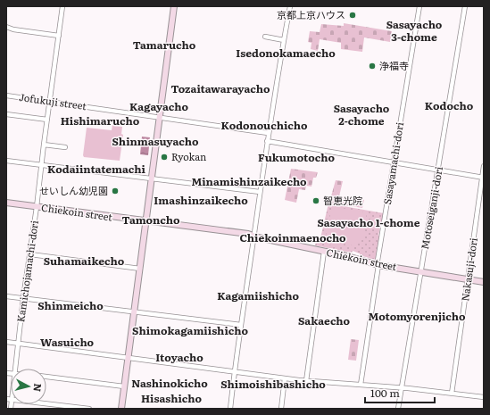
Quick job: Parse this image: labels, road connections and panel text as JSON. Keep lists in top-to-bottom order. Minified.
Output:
{"streets":{"street":["Jofukuji street","Sasayamachi-dori","Motoseiganji-dori","Chiekoin street","Nakasuji-dori","Kamichojamachi-dori"]},"crossings":[["Jofukuji street","Kamichojamachi-dori"],["Sasayamachi-dori","Chiekoin street"],["Motoseiganji-dori","Chiekoin street"],["Chiekoin street","Nakasuji-dori"],["Chiekoin street","Kamichojamachi-dori"]],"districts":["Sasayacho 3-chome","Tamarucho","Isedonokamaecho","Tozaitawarayacho","Kodocho","Kagayacho","Sasayacho 2-chome","Hishimarucho","Kodonouchicho","Shinmasuyacho","Fukumotocho","Kodaiintatemachi","Minamishinzaikecho","Imashinzaikecho","Tamoncho","Sasayacho 1-chome","Chiekoinmaenocho","Suhamaikecho","Kagamiishicho","Shinmeicho","Motomyorenjicho","Sakaecho","Shimokagamiishicho","Wasuicho","Itoyacho","Nashinokicho","Shimoishibashicho","Hisashicho"],"places":["京都上京ハウス","浄福寺","Ryokan","せいしん幼児園","智恵光院"],"scale_bar":"100 m","north":"right"}
